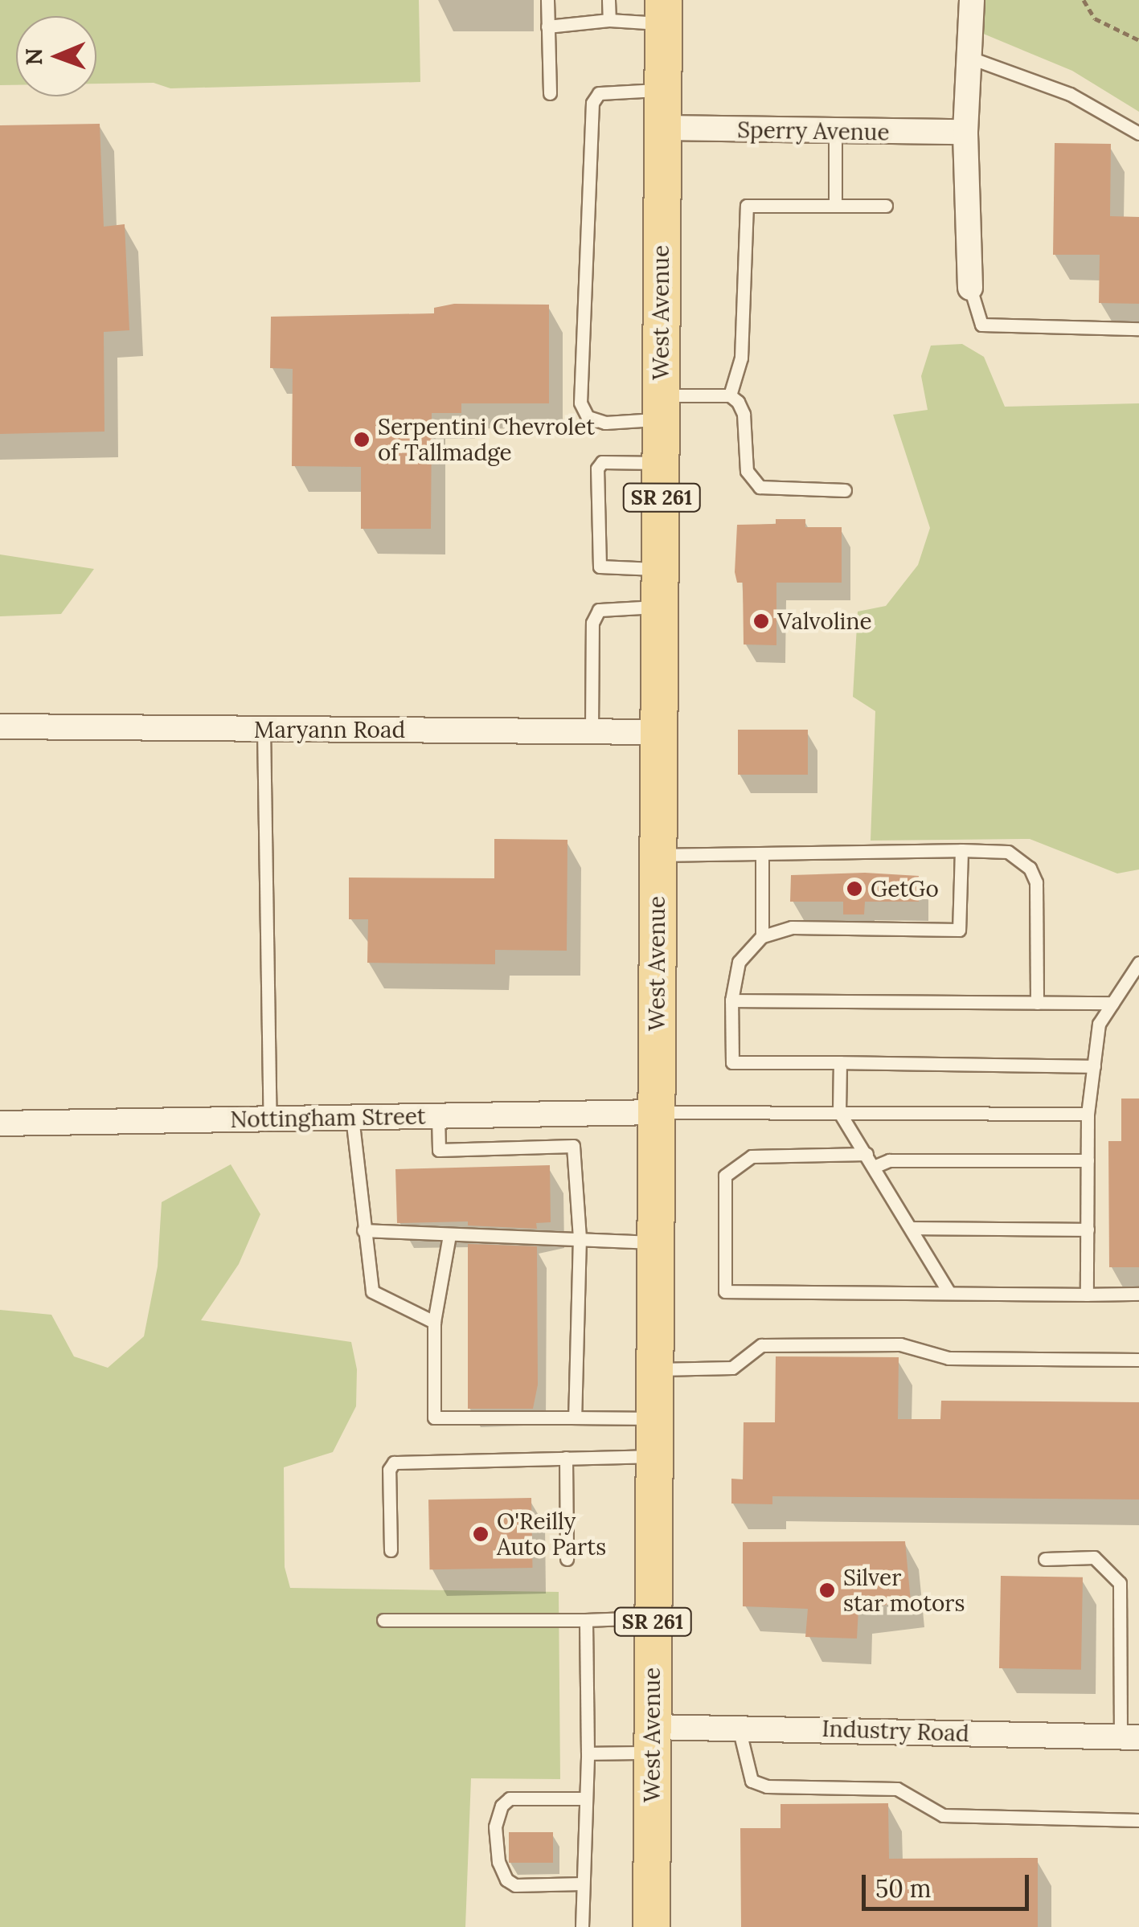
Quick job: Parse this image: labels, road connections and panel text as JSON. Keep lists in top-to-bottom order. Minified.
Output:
{"streets":{"main road":["West Avenue","SR 261"],"street":["Sperry Avenue","Maryann Road","Nottingham Street","Industry Road"]},"crossings":[["Sperry Avenue","West Avenue"],["West Avenue","Maryann Road"],["West Avenue","Nottingham Street"],["West Avenue","Industry Road"]],"places":["Serpentini Chevrolet of Tallmadge","Valvoline","GetGo","O'Reilly Auto Parts","Silver star motors"],"scale_bar":"50 m","north":"left"}
